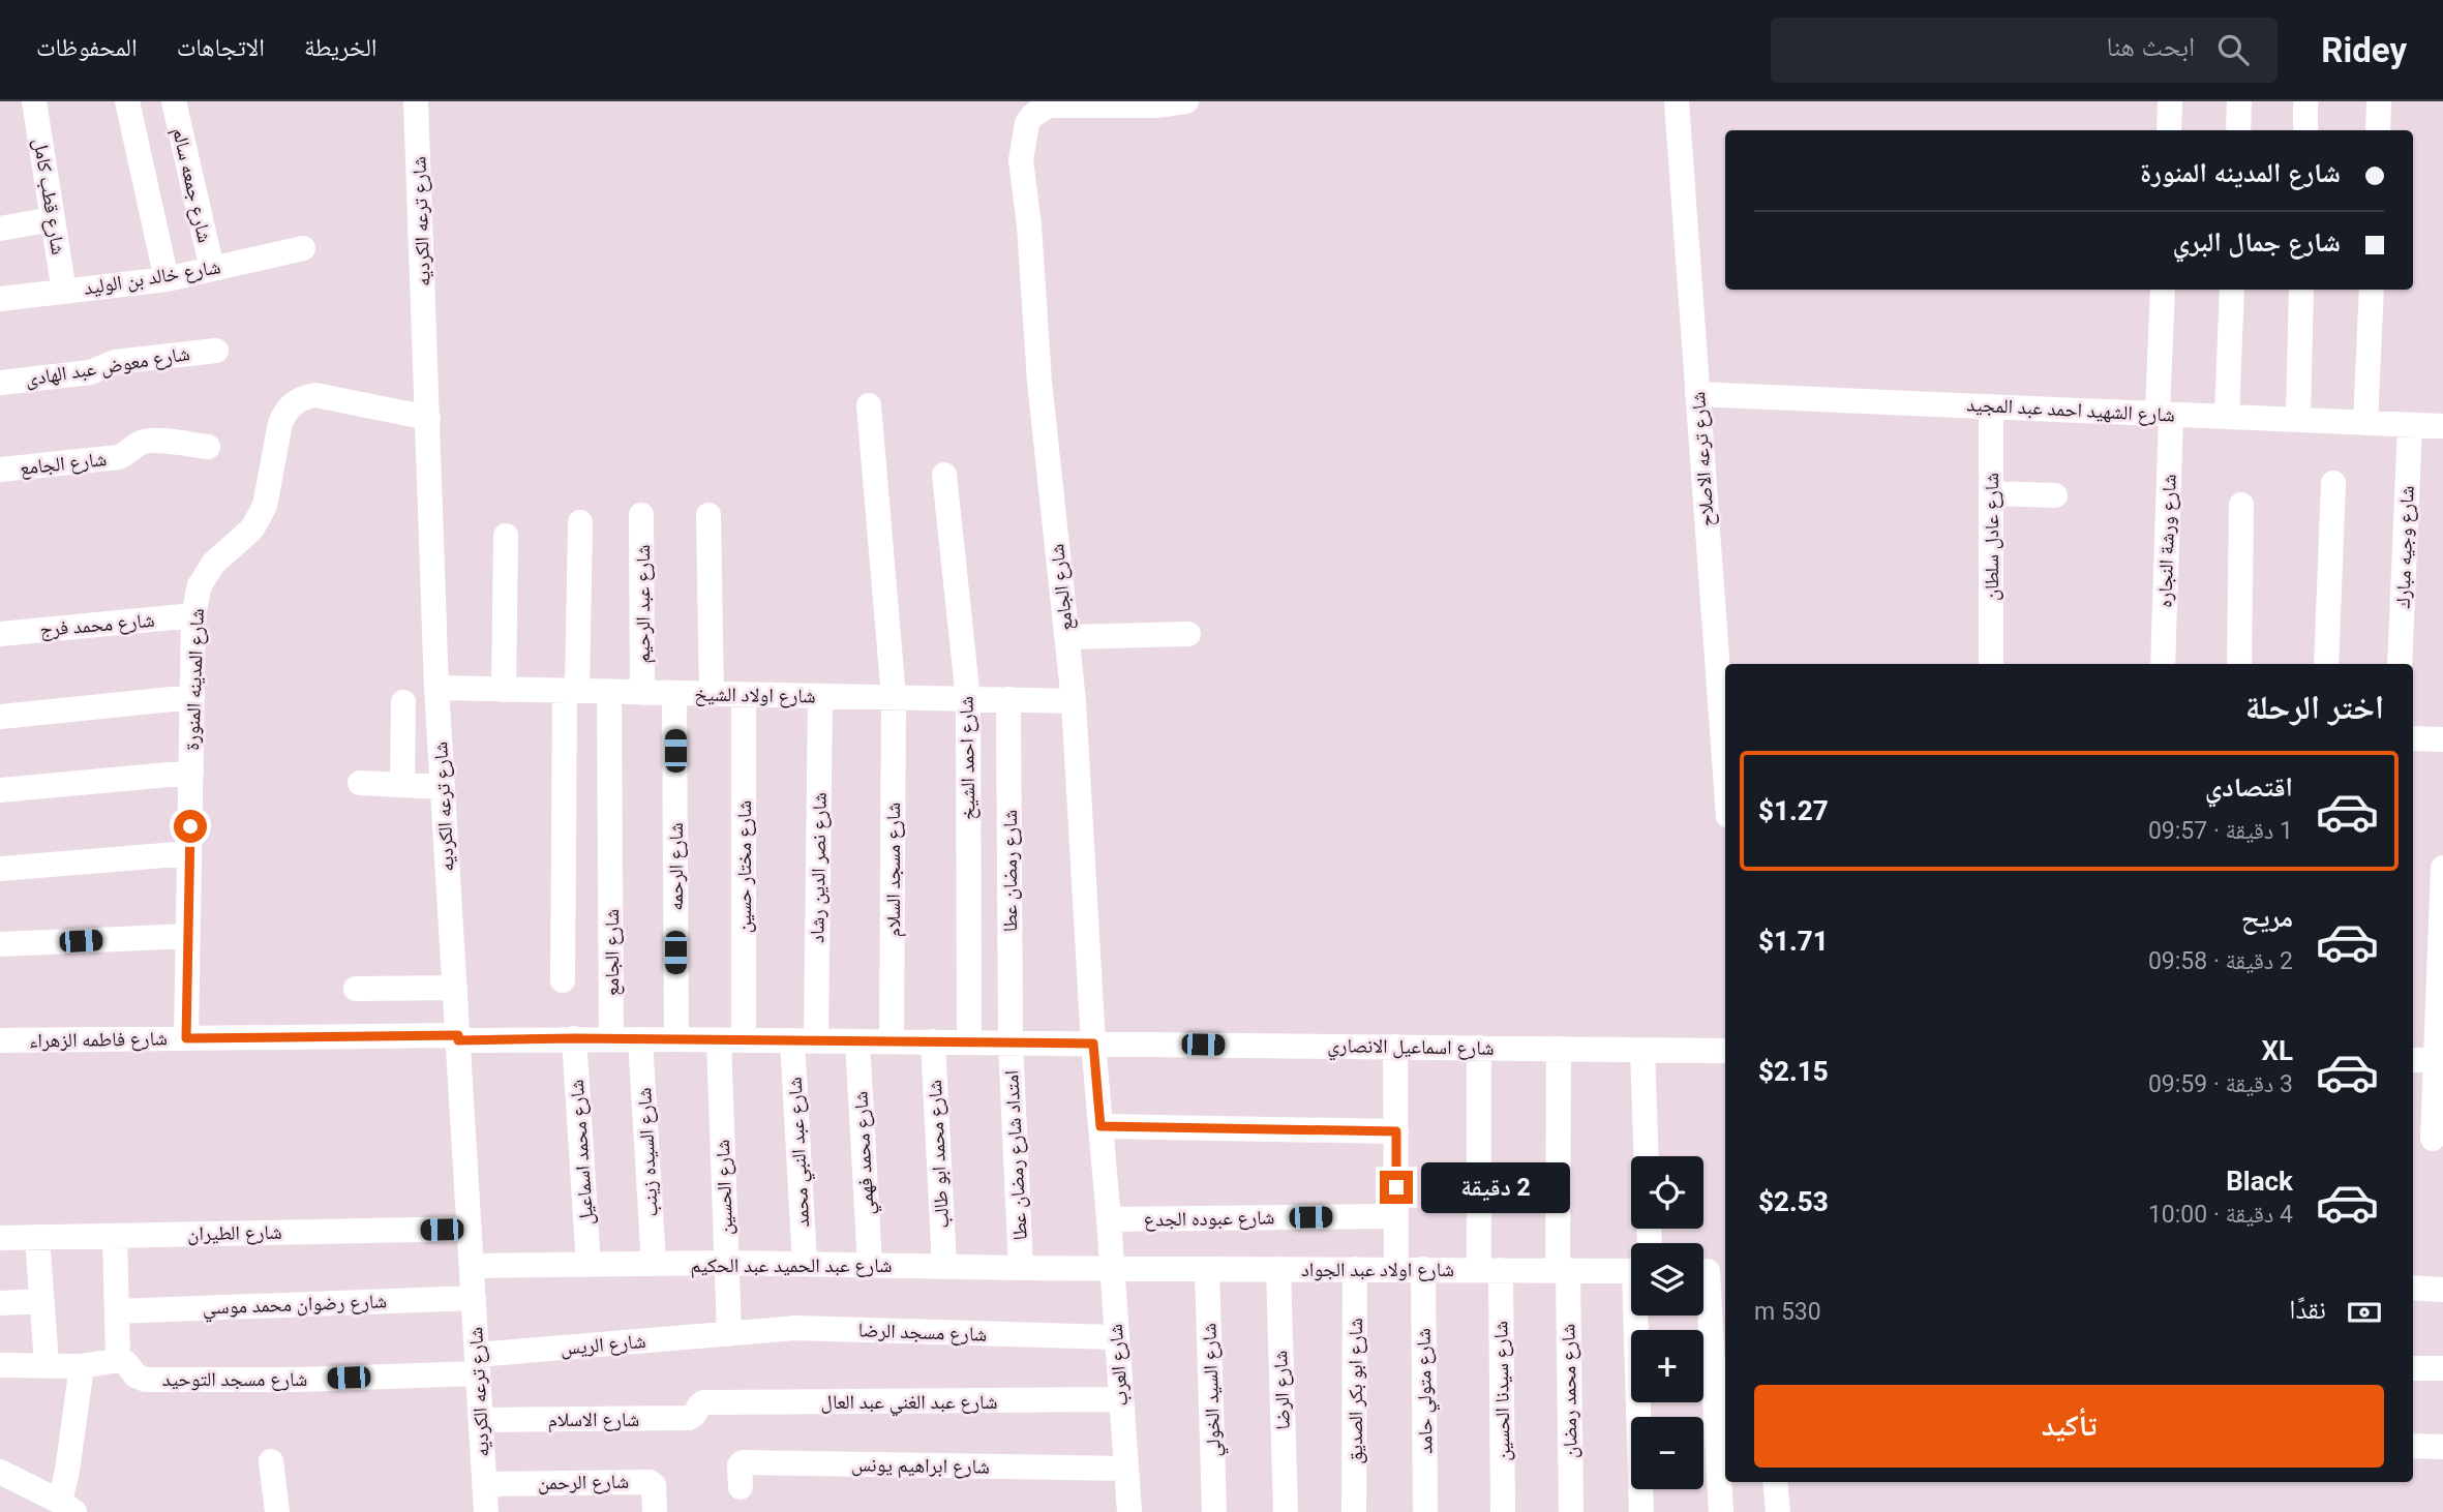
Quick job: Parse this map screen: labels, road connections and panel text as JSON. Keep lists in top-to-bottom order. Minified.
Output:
{"streets":{"street":["شارع جمعه سالم","شارع قطب كامل","شارع ترعه الكرديه","شارع خالد بن الوليد","شارع معوض عبد الهادى","شارع الشهيد احمد عبد المجيد","شارع ترعه الاصلاح","شارع الجامع","شارع عادل سلطان","شارع ورشة النجاره","شارع وجيه مبارك","شارع عبد الرحيم","شارع محمد فرج","شارع المدينه المنورة","شارع اولاد الشيخ","شارع احمد الشيخ","شارع الرحمه","شارع مختار حسين","شارع نصر الدين رشاد","شارع مسجد السلام","شارع رمضان عطا","شارع فاطمه الزهراء","شارع اسماعيل الانصاري","شارع محمد اسماعيل","شارع السيده زينب","شارع عبد النبي محمد","شارع محمد فهمي","شارع محمد ابو طالب","امتداد شارع رمضان عطا","شارع الحسين","شارع عبوده الجدع","شارع الطيران","شارع عبد الحميد عبد الحكيم","شارع اولاد عبد الجواد","شارع رضوان محمد موسي","شارع مسجد الرضا","شارع الريس","شارع العرب","شارع مسجد التوحيد","شارع السيد الخولي","شارع الرضا","شارع ابو بكر الصديق","شارع متولي حامد","شارع سيدنا الحسين","شارع محمد رمضان","شارع عبد الغني عبد العال","شارع الاسلام","شارع ابراهيم يونس","شارع الرحمن"]},"crossings":[["شارع جمعه سالم","شارع خالد بن الوليد"],["شارع قطب كامل","شارع خالد بن الوليد"],["شارع ترعه الكرديه","شارع المدينه المنورة"],["شارع ترعه الكرديه","شارع اولاد الشيخ"],["شارع ترعه الكرديه","شارع فاطمه الزهراء"],["شارع ترعه الكرديه","شارع الطيران"],["شارع ترعه الكرديه","شارع عبد الحميد عبد الحكيم"],["شارع ترعه الكرديه","شارع رضوان محمد موسي"],["شارع ترعه الكرديه","شارع الريس"],["شارع ترعه الكرديه","شارع مسجد التوحيد"],["شارع ترعه الكرديه","شارع الاسلام"],["شارع ترعه الكرديه","شارع الرحمن"],["شارع الشهيد احمد عبد المجيد","شارع ترعه الاصلاح"],["شارع الشهيد احمد عبد المجيد","شارع عادل سلطان"],["شارع الشهيد احمد عبد المجيد","شارع ورشة النجاره"],["شارع الشهيد احمد عبد المجيد","شارع وجيه مبارك"],["شارع الجامع","شارع اولاد الشيخ"],["شارع الجامع","شارع فاطمه الزهراء"],["شارع الجامع","شارع اسماعيل الانصاري"],["شارع الجامع","شارع عبوده الجدع"],["شارع الجامع","شارع العرب"],["شارع عبد الرحيم","شارع اولاد الشيخ"],["شارع محمد فرج","شارع المدينه المنورة"],["شارع المدينه المنورة","شارع فاطمه الزهراء"],["شارع اولاد الشيخ","شارع احمد الشيخ"],["شارع اولاد الشيخ","شارع الرحمه"],["شارع اولاد الشيخ","شارع مختار حسين"],["شارع اولاد الشيخ","شارع نصر الدين رشاد"],["شارع اولاد الشيخ","شارع مسجد السلام"],["شارع اولاد الشيخ","شارع رمضان عطا"],["شارع احمد الشيخ","شارع اسماعيل الانصاري"],["شارع الرحمه","شارع فاطمه الزهراء"],["شارع مختار حسين","شارع فاطمه الزهراء"],["شارع مختار حسين","شارع الحسين"],["شارع نصر الدين رشاد","شارع فاطمه الزهراء"],["شارع نصر الدين رشاد","شارع اسماعيل الانصاري"],["شارع نصر الدين رشاد","شارع عبد النبي محمد"],["شارع مسجد السلام","شارع اسماعيل الانصاري"],["شارع رمضان عطا","شارع اسماعيل الانصاري"],["شارع رمضان عطا","امتداد شارع رمضان عطا"],["شارع فاطمه الزهراء","شارع اسماعيل الانصاري"],["شارع فاطمه الزهراء","شارع محمد اسماعيل"],["شارع فاطمه الزهراء","شارع السيده زينب"],["شارع فاطمه الزهراء","شارع عبد النبي محمد"],["شارع فاطمه الزهراء","شارع الحسين"],["شارع اسماعيل الانصاري","شارع عبد النبي محمد"],["شارع اسماعيل الانصاري","شارع محمد فهمي"],["شارع اسماعيل الانصاري","شارع محمد ابو طالب"],["شارع اسماعيل الانصاري","امتداد شارع رمضان عطا"],["شارع اسماعيل الانصاري","شارع سيدنا الحسين"],["شارع اسماعيل الانصاري","شارع محمد رمضان"],["شارع محمد اسماعيل","شارع عبد الحميد عبد الحكيم"],["شارع السيده زينب","شارع عبد الحميد عبد الحكيم"],["شارع عبد النبي محمد","شارع عبد الحميد عبد الحكيم"],["شارع محمد فهمي","شارع عبد الحميد عبد الحكيم"],["شارع محمد ابو طالب","شارع عبد الحميد عبد الحكيم"],["امتداد شارع رمضان عطا","شارع عبد الحميد عبد الحكيم"],["شارع الحسين","شارع عبد الحميد عبد الحكيم"],["شارع الحسين","شارع مسجد الرضا"],["شارع الحسين","شارع الريس"],["شارع عبوده الجدع","شارع العرب"],["شارع عبد الحميد عبد الحكيم","شارع اولاد عبد الجواد"],["شارع عبد الحميد عبد الحكيم","شارع العرب"],["شارع اولاد عبد الجواد","شارع العرب"],["شارع اولاد عبد الجواد","شارع السيد الخولي"],["شارع اولاد عبد الجواد","شارع الرضا"],["شارع اولاد عبد الجواد","شارع ابو بكر الصديق"],["شارع اولاد عبد الجواد","شارع متولي حامد"],["شارع اولاد عبد الجواد","شارع سيدنا الحسين"],["شارع اولاد عبد الجواد","شارع محمد رمضان"],["شارع مسجد الرضا","شارع الريس"],["شارع مسجد الرضا","شارع العرب"],["شارع الريس","شارع مسجد التوحيد"],["شارع العرب","شارع عبد الغني عبد العال"],["شارع العرب","شارع ابراهيم يونس"],["شارع عبد الغني عبد العال","شارع الاسلام"]],"page":{"header":"Ridey","search":"ابحث هنا","nav":["الخريطة","الاتجاهات","المحفوظات"],"banner":["شارع المدينه المنورة","شارع جمال البري"],"heading":"اختر الرحلة","list":[{"name":"اقتصادي","note":"1 دقيقة · 09:57","value":"$1.27"},{"name":"مريح","note":"2 دقيقة · 09:58","value":"$1.71"},{"name":"XL","note":"3 دقيقة · 09:59","value":"$2.15"},{"name":"Black","note":"4 دقيقة · 10:00","value":"$2.53"}],"map_buttons":["+","−"],"bubble":"2 دقيقة","pay":["نقدًا","530 m"],"buttons":"تأكيد"}}
